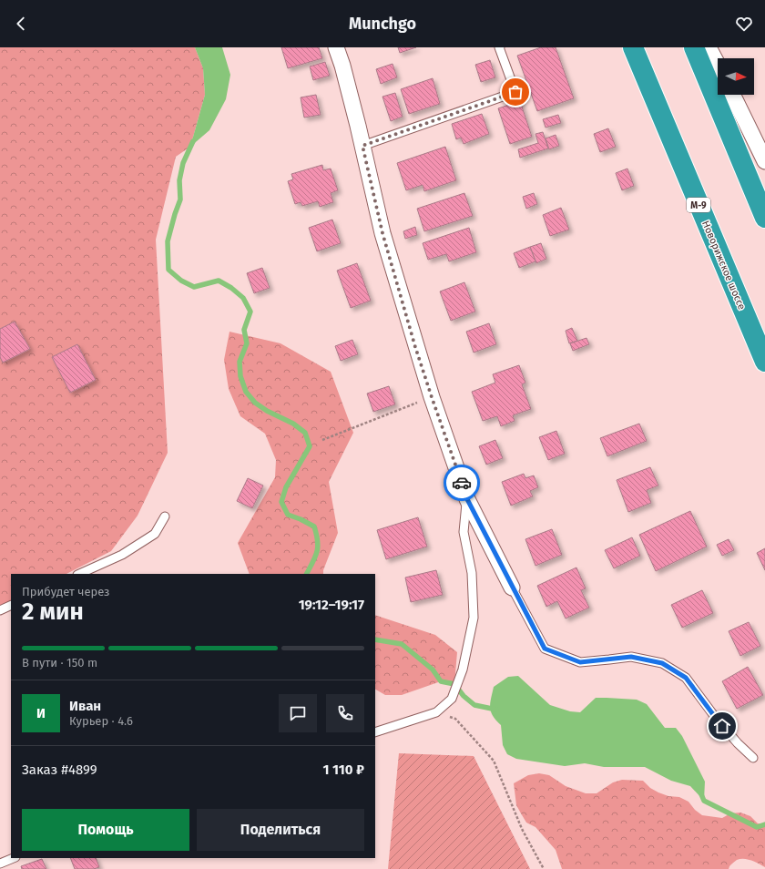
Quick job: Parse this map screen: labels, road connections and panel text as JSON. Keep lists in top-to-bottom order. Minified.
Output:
{"streets":{"highway":["М-9","Новорижское шоссе"]},"north":"right","page":{"header":"Munchgo","heading":["2 мин","Прибудет через","19:12–19:17"],"panel":["Иван","Курьер · 4.6","Заказ #4899","1 110 ₽"],"bar":"В пути · 150 m","round":"И","buttons":["Помощь","Поделиться"]}}
